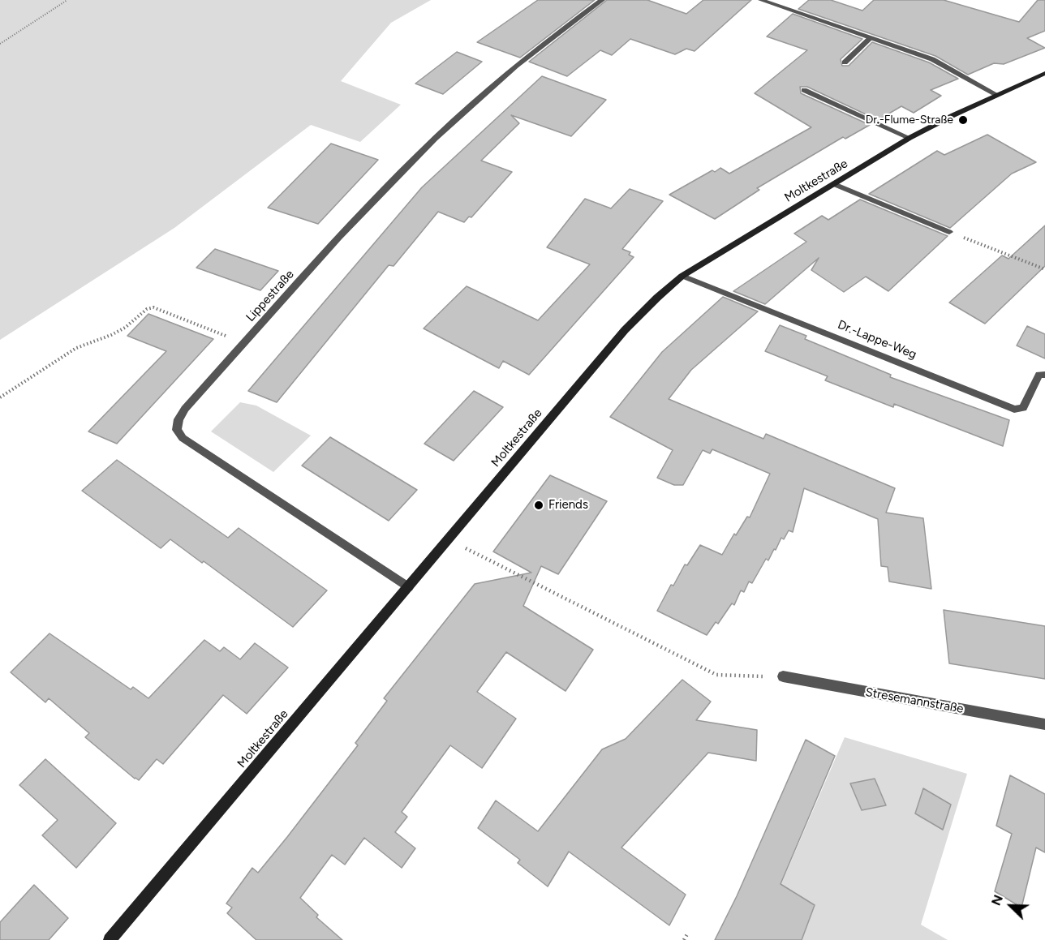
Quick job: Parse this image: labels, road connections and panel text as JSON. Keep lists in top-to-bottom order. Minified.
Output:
{"streets":{"street":["Moltkestraße","Lippestraße","Dr.-Lappe-Weg","Stresemannstraße"]},"crossings":[["Moltkestraße","Lippestraße"],["Moltkestraße","Dr.-Lappe-Weg"]],"places":["Dr.-Flume-Straße","Friends"],"north":"top left"}
